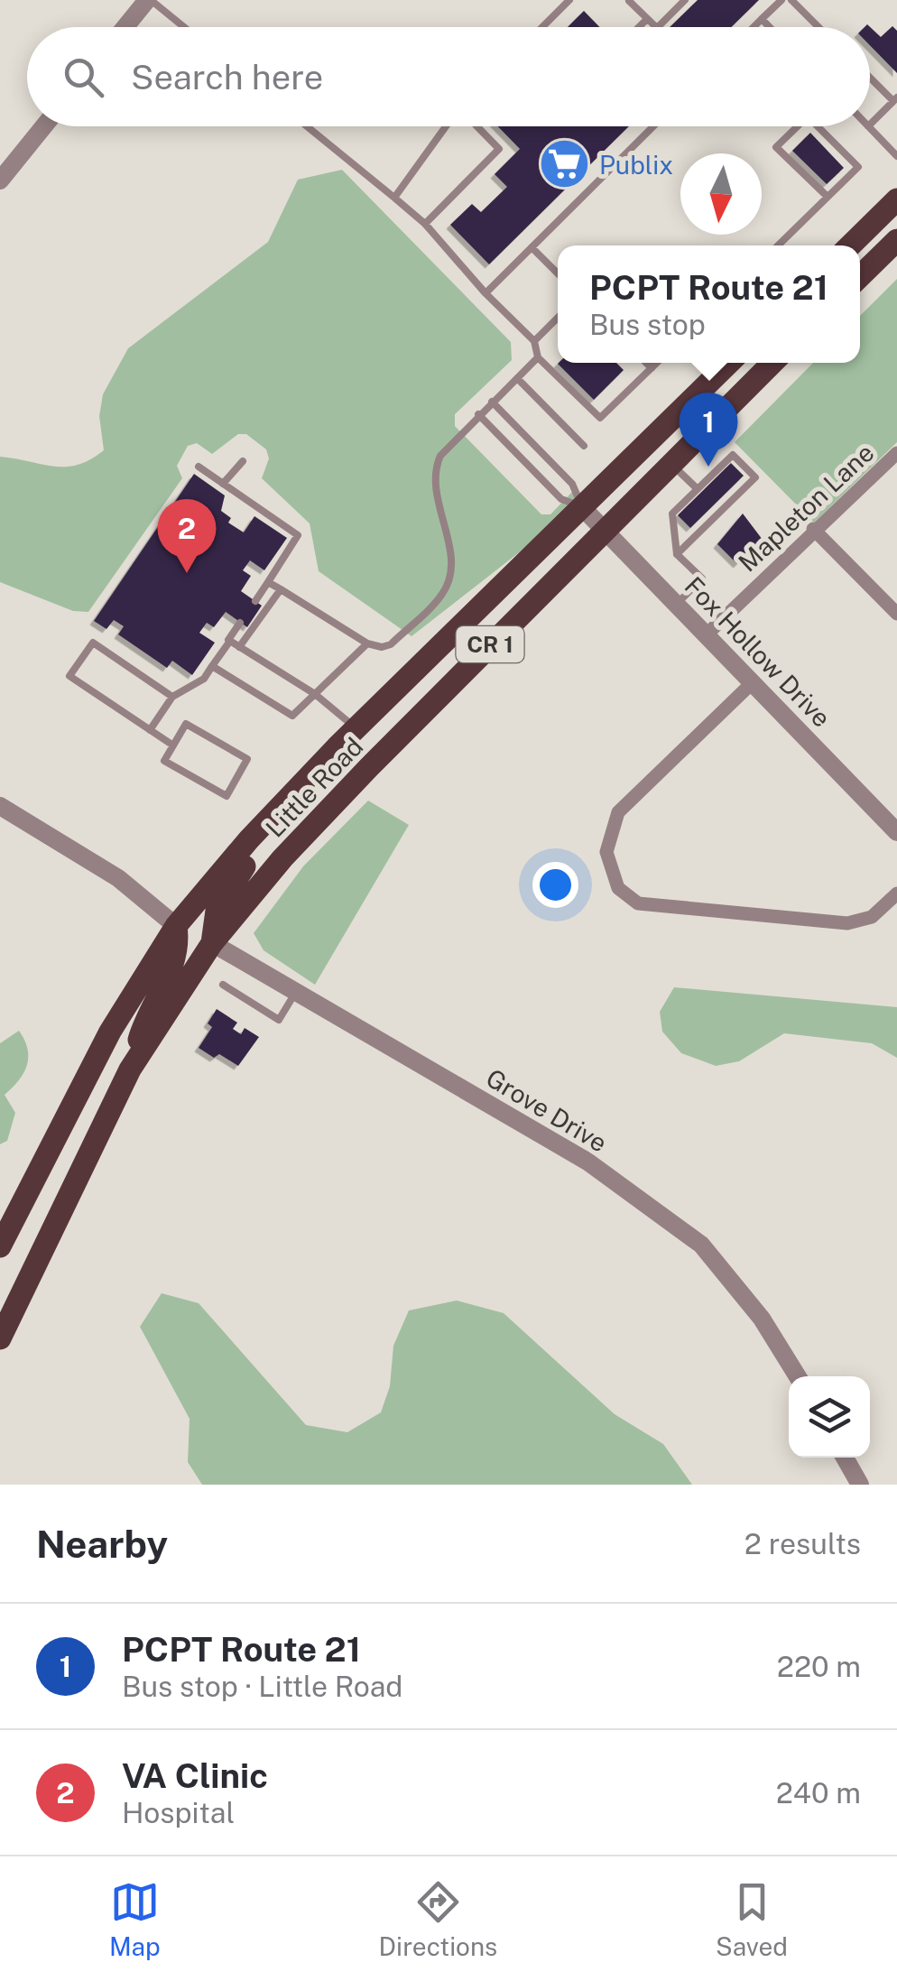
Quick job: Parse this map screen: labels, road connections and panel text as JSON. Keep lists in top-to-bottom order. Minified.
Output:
{"streets":{"main road":["CR 1","Little Road"],"street":["Mapleton Lane","Fox Hollow Drive","Grove Drive"]},"crossings":[["Mapleton Lane","Fox Hollow Drive"],["Fox Hollow Drive","Little Road"],["Little Road","Grove Drive"]],"places":{"supermarket":["Publix"]},"north":"bottom","page":{"search":"Search here","popup":["PCPT Route 21","Bus stop"],"pins":["1","2"],"heading":["Nearby","2 results"],"list":[{"mark":"1","name":"PCPT Route 21","note":"Bus stop · Little Road","value":"220 m"},{"mark":"2","name":"VA Clinic","note":"Hospital","value":"240 m"}],"nav":["Map","Directions","Saved"]}}
